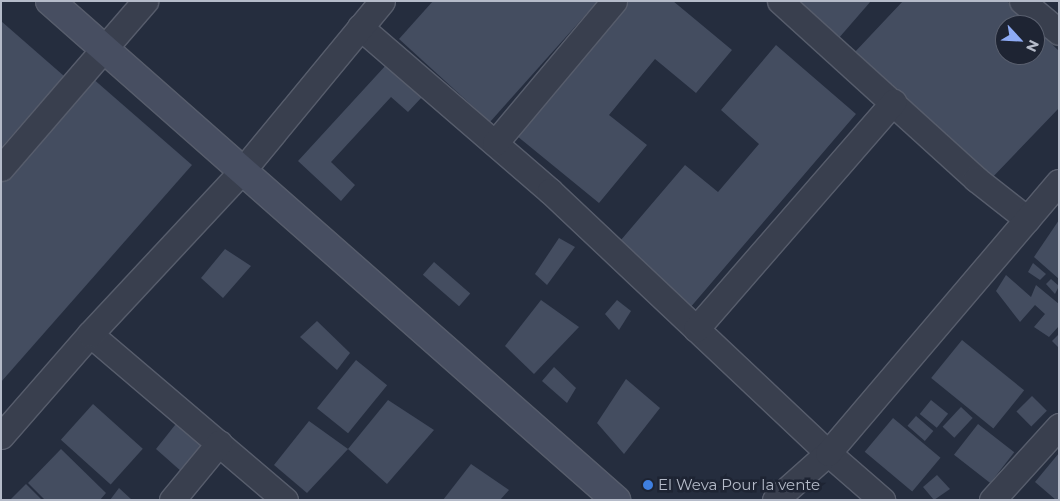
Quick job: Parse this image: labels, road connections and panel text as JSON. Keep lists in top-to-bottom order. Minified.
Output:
{"places":["El Weva Pour la vente"],"north":"bottom right"}
